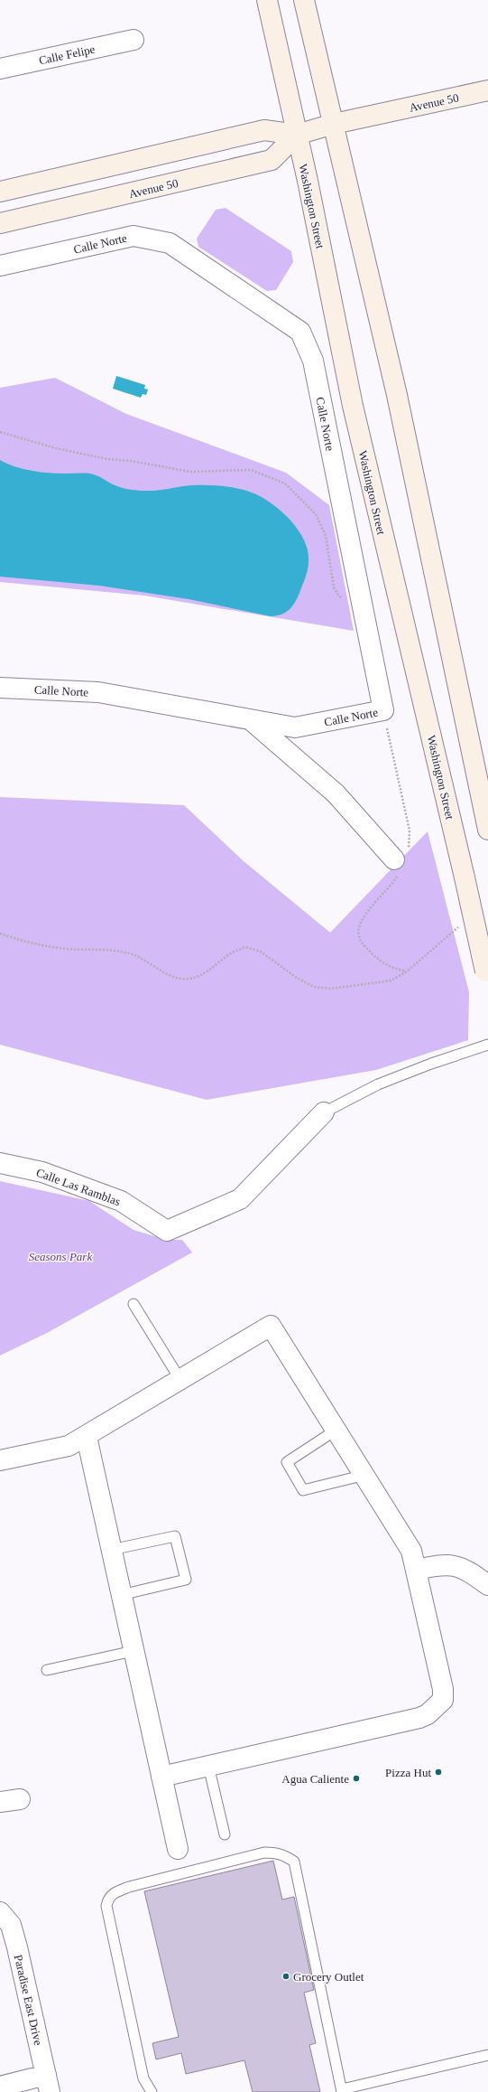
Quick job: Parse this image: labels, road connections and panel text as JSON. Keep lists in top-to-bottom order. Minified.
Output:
{"streets":{"main road":["Avenue 50","Washington Street"],"street":["Calle Felipe","Calle Norte","Calle Las Ramblas","Paradise East Drive"]},"crossings":[["Avenue 50","Washington Street"]],"parks":["Seasons Park"],"places":["Pizza Hut","Agua Caliente","Grocery Outlet"]}
